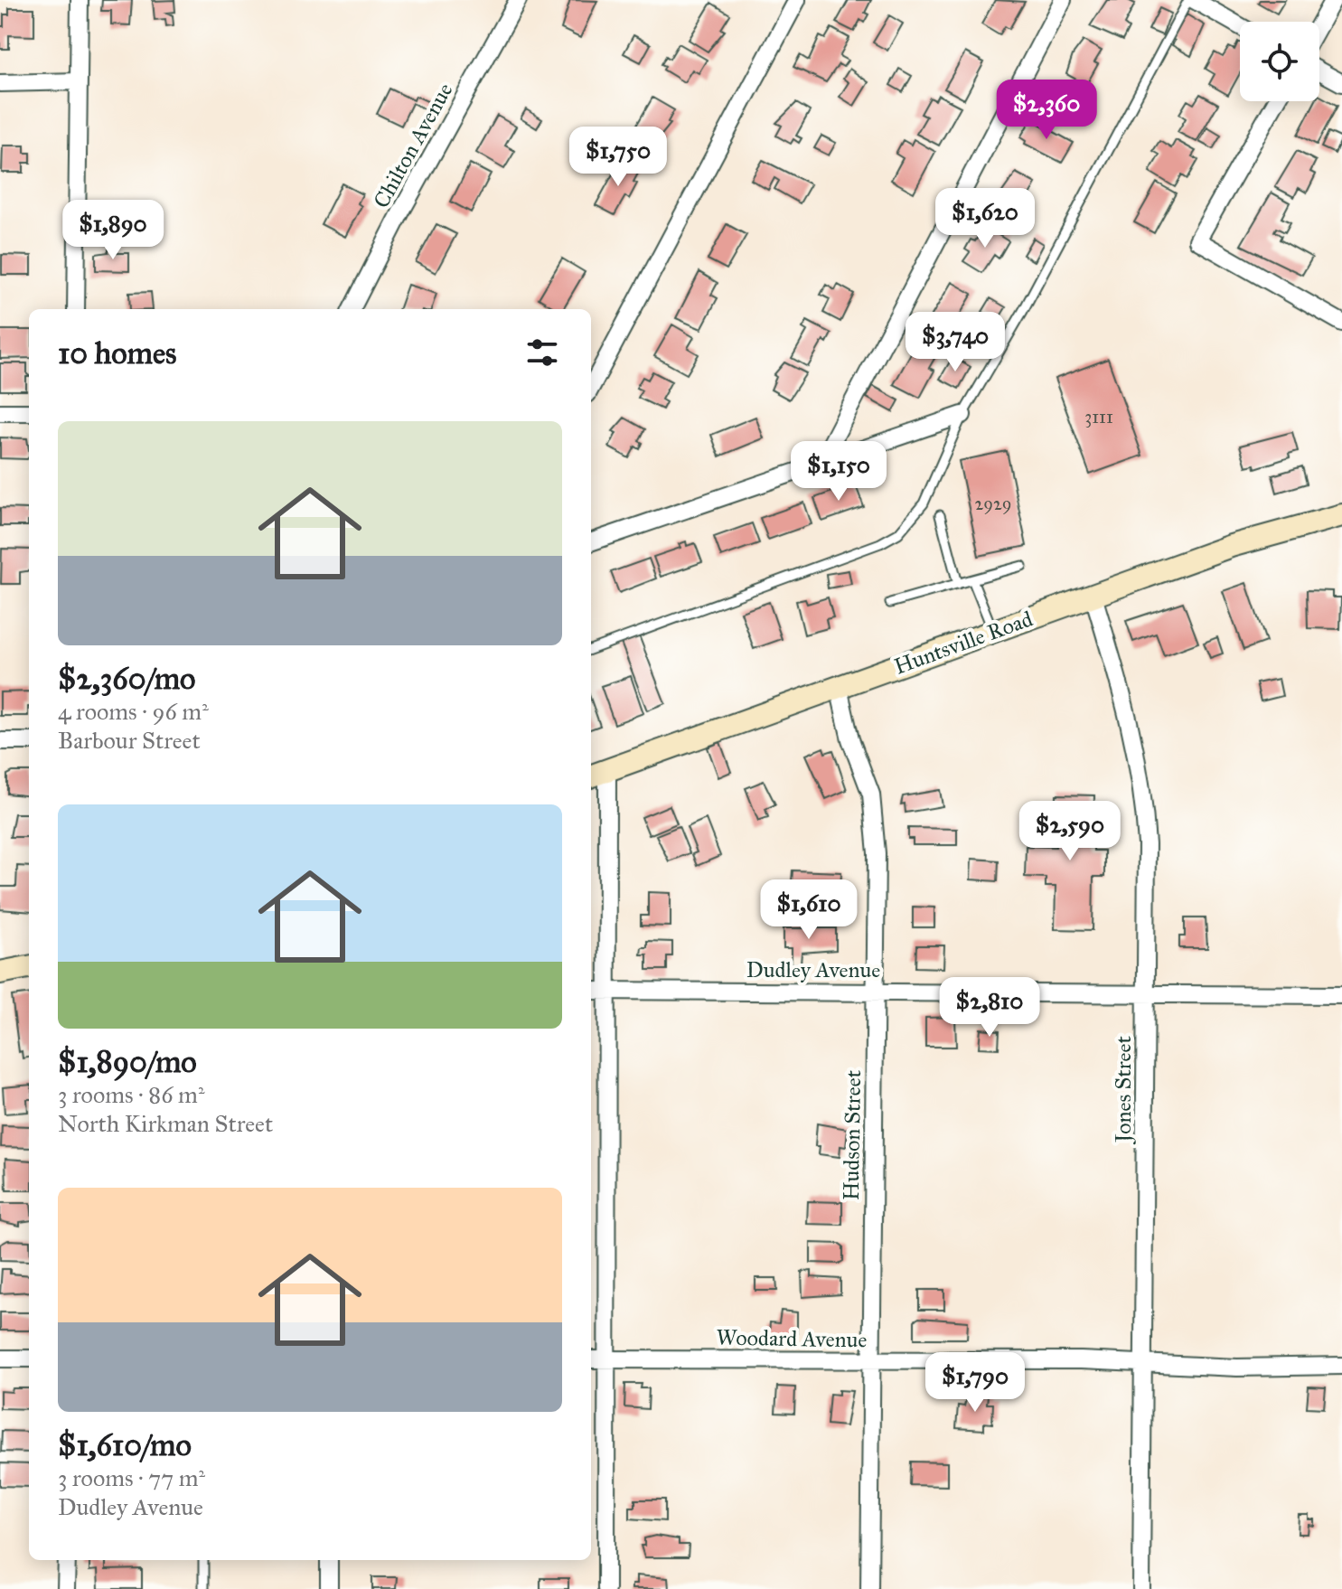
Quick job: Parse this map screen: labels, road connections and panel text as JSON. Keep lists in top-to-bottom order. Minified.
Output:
{"streets":{"main road":["Huntsville Road"],"street":["Chilton Avenue","Dudley Avenue","Jones Street","Hudson Street","Woodard Avenue"]},"crossings":[["Huntsville Road","Jones Street"],["Huntsville Road","Hudson Street"],["Dudley Avenue","Jones Street"],["Dudley Avenue","Hudson Street"],["Jones Street","Woodard Avenue"],["Hudson Street","Woodard Avenue"]],"house_numbers":["3111","2929"],"page":{"price":["$2,360","$1,750","$1,620","$1,890","$3,740","$1,150","$2,590","$1,610","$2,810","$1,790"],"heading":"10 homes","list":[{"name":"$2,360/mo","note":"4 rooms · 96 m² · Barbour Street"},{"name":"$1,890/mo","note":"3 rooms · 86 m² · North Kirkman Street"},{"name":"$1,610/mo","note":"3 rooms · 77 m² · Dudley Avenue"}]}}
